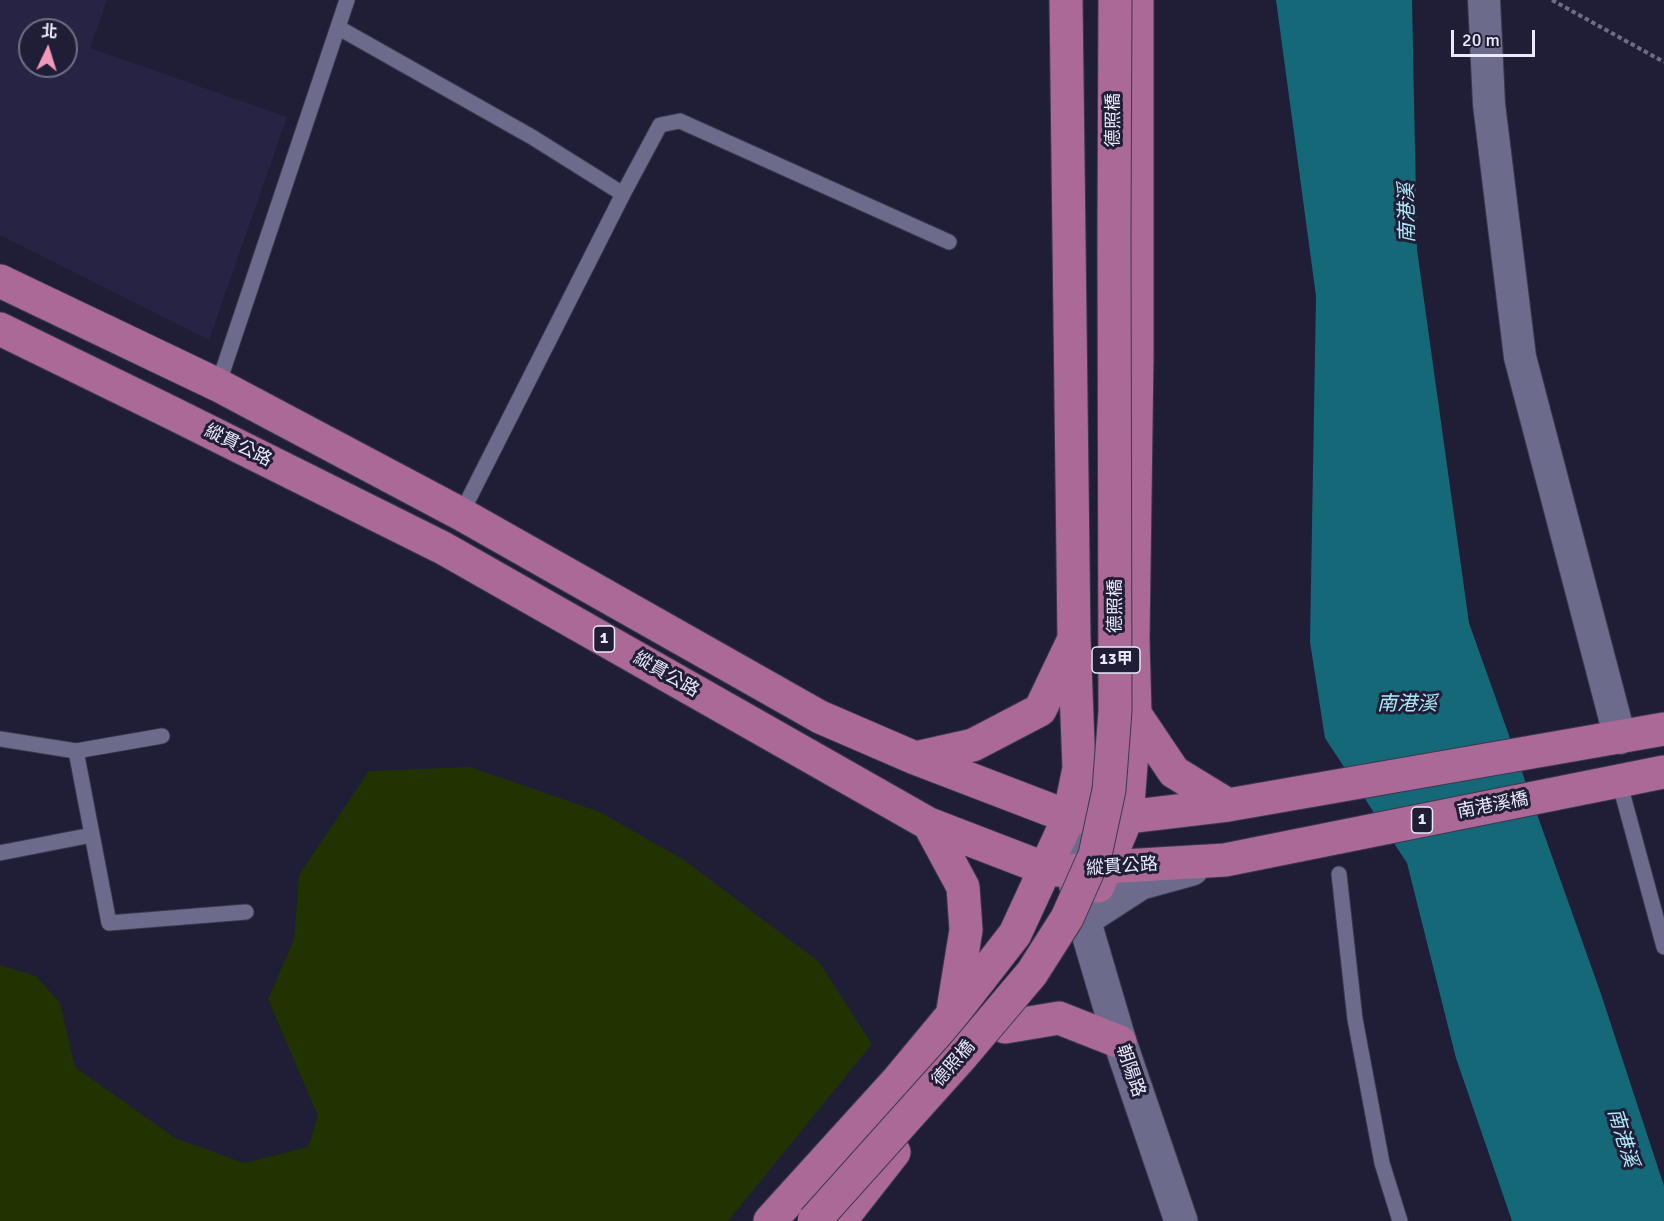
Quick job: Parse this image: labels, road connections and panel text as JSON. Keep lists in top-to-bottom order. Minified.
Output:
{"streets":{"main road":["德照橋","縱貫公路","1","13甲","南港溪橋"],"street":["朝陽路"]},"crossings":[["縱貫公路","南港溪橋"],["縱貫公路","朝陽路"],["1","南港溪橋"]],"water":["南港溪"],"scale_bar":"20 m","north":"top"}
